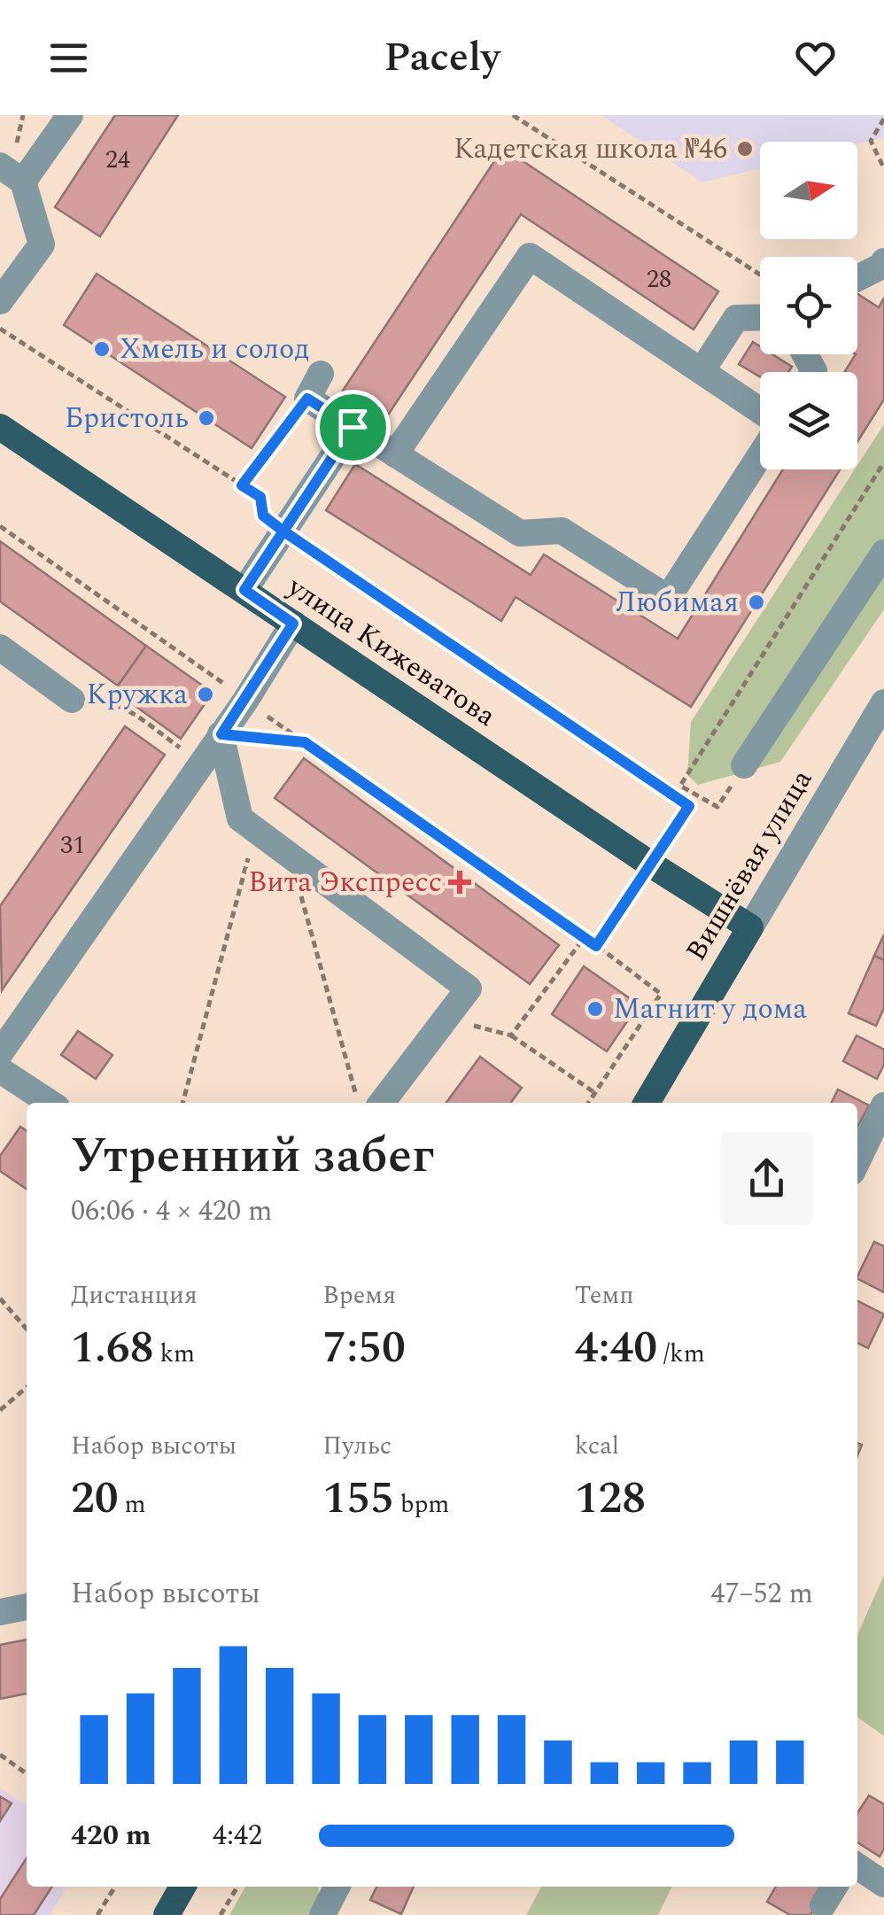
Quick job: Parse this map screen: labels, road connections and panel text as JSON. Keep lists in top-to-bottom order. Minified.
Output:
{"streets":{"main road":["улица Кижеватова","Вишнёвая улица"]},"crossings":[["улица Кижеватова","Вишнёвая улица"]],"places":{"other":["Кадетская школа №46","Хмель и солод","Бристоль","Любимая","Кружка","Магнит у дома"],"health":["Вита Экспресс"]},"house_numbers":["24","28","31"],"north":"right","page":{"header":"Pacely","heading":["Утренний забег","06:06 · 4 × 420 m"],"stats":[["Дистанция","1.68 km"],["Время","7:50"],["Темп","4:40 /km"],["Набор высоты","20 m"],["Пульс","155 bpm"],["kcal","128"]],"chart":["Набор высоты","47–52 m"],"list":[{"name":"420 m","note":"4:42"}]}}
